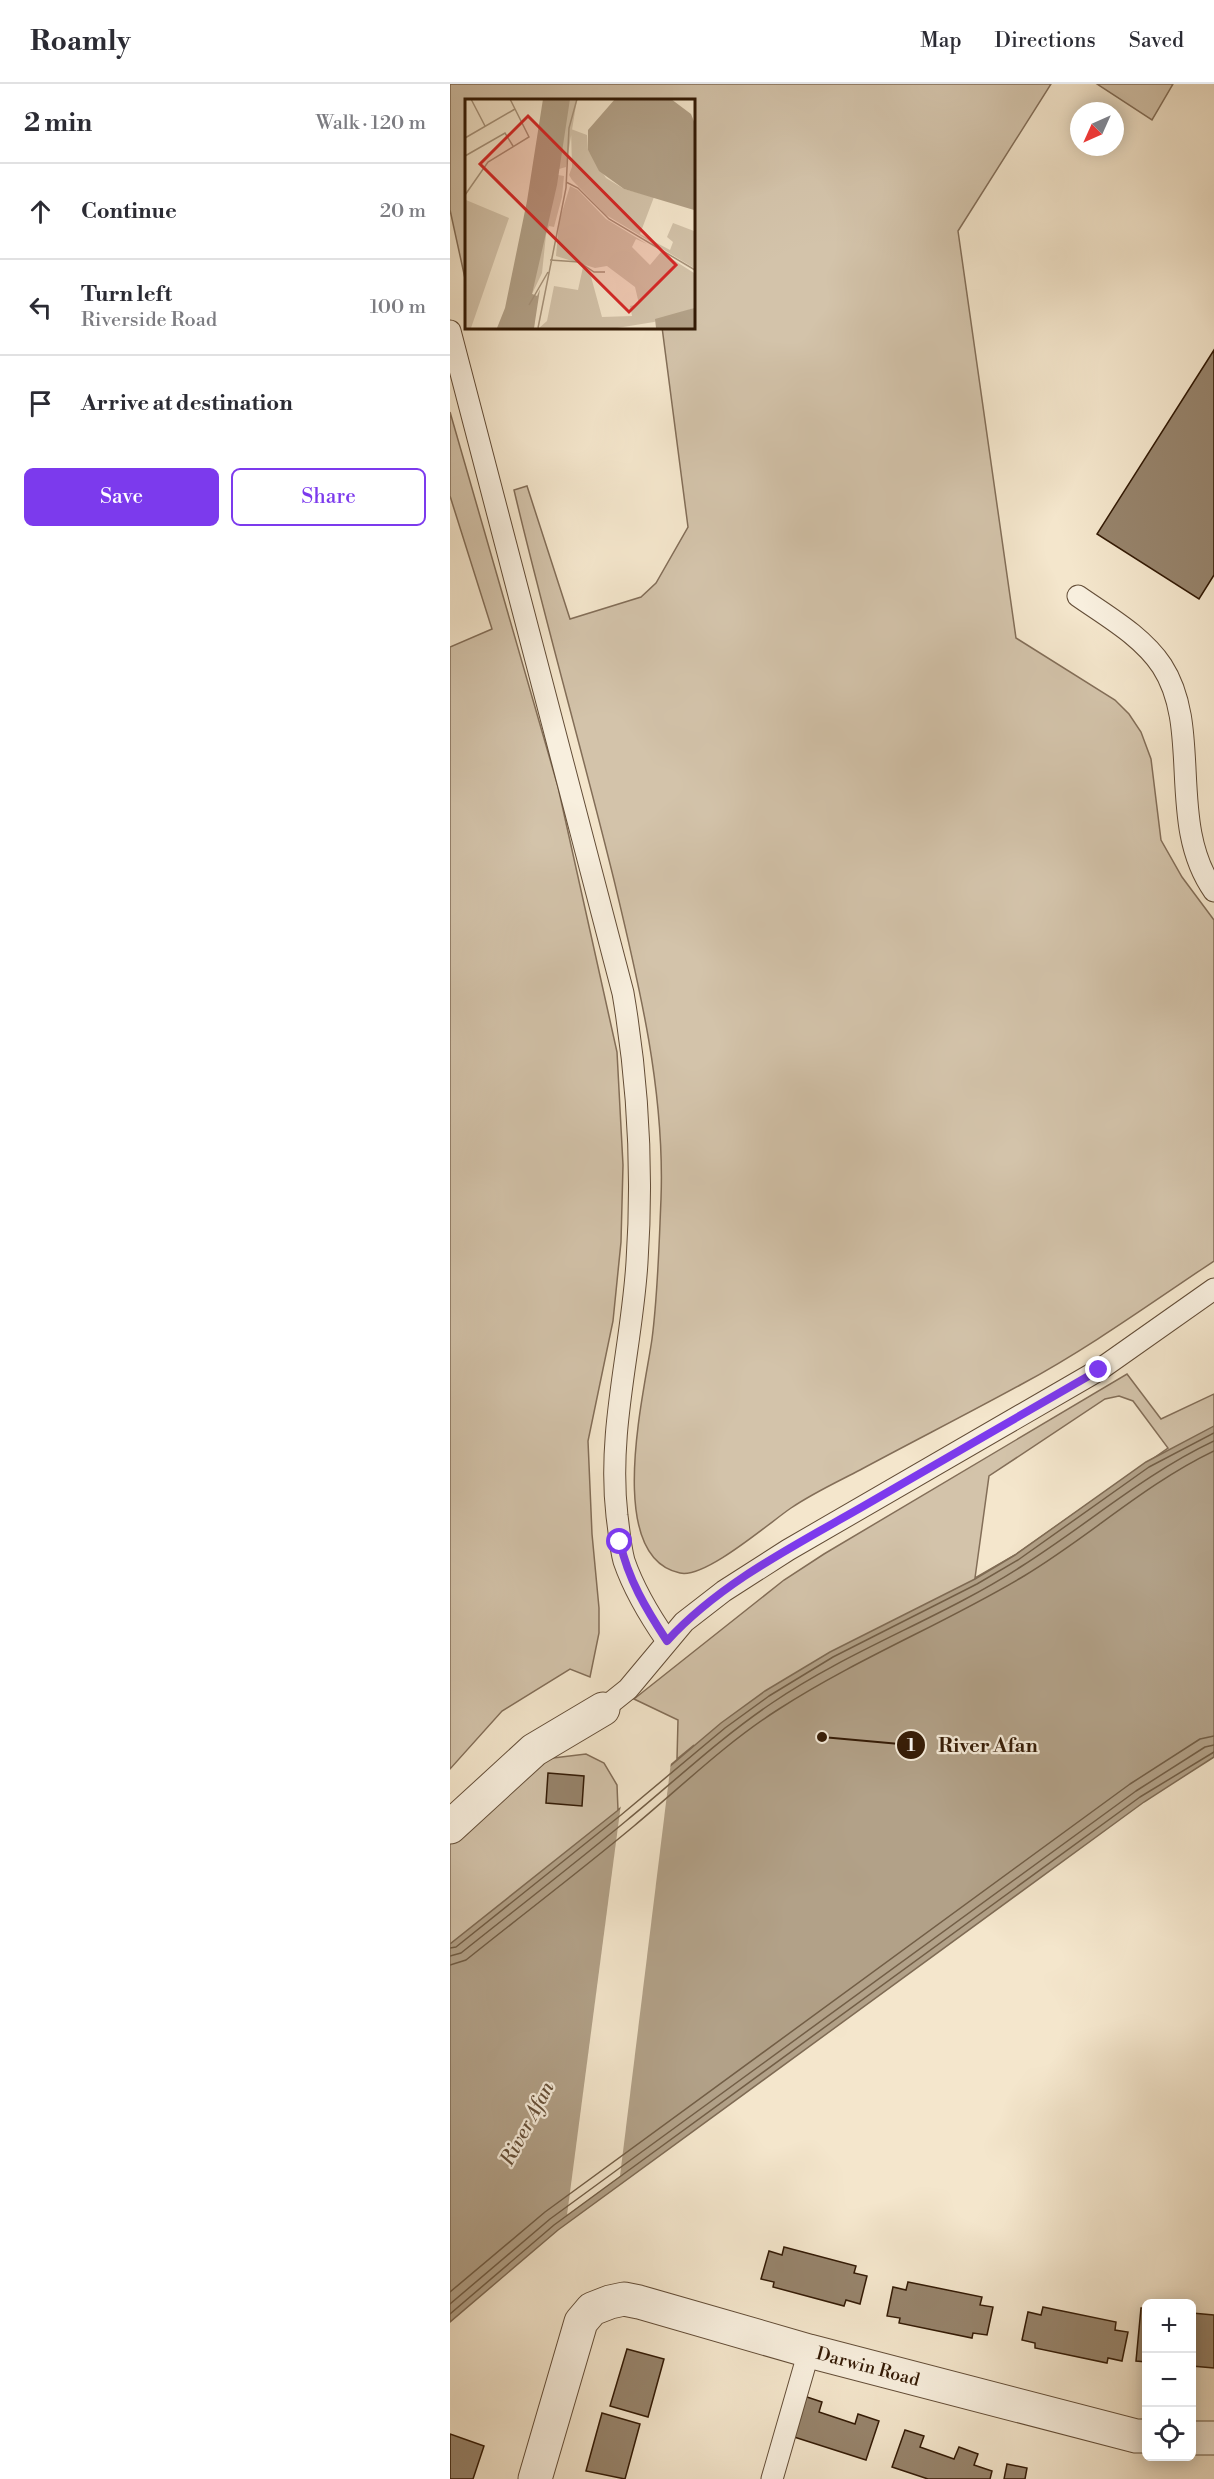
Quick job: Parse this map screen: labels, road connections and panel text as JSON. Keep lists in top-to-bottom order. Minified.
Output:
{"streets":{"street":["Darwin Road"]},"water":["River Afan"],"places":["River Afan"],"north":"bottom left","page":{"header":"Roamly","nav":["Map","Directions","Saved"],"heading":["2 min","Walk · 120 m"],"list":[["Continue","20 m"],["Turn left","Riverside Road","100 m"],"Arrive at destination"],"buttons":["Save","Share"],"map_buttons":["+","−"]}}
